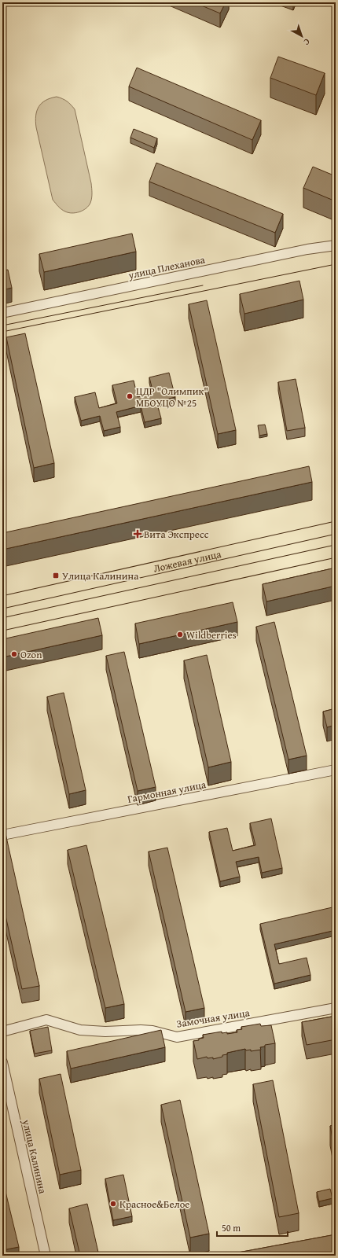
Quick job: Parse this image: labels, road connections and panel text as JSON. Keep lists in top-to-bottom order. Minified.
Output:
{"streets":{"main road":["Ложевая улица"],"street":["улица Плеханова","Гармонная улица","Замочная улица","улица Калинина"]},"places":{"other":["ЦДР \"Олимпик\" МБОУЦО №25","Wildberries","Ozon","Красное&Белое"],"health":["Вита Экспресс"],"transit":["Улица Калинина"]},"scale_bar":"50 m","north":"bottom right"}
